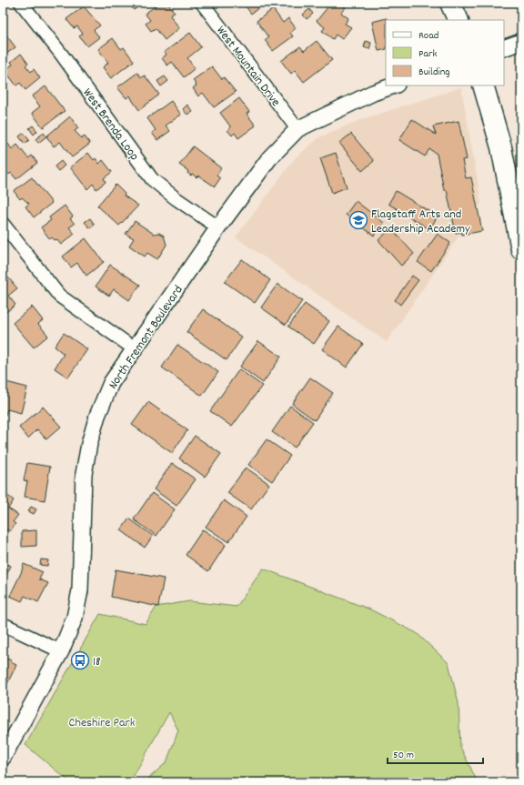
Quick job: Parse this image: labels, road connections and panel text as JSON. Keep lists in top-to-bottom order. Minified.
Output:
{"streets":{"street":["West Mountain Drive","West Brenda Loop","North Fremont Boulevard"]},"crossings":[["West Mountain Drive","North Fremont Boulevard"],["West Brenda Loop","North Fremont Boulevard"]],"parks":["Cheshire Park"],"places":{"school or university":["Flagstaff Arts and Leadership Academy"],"bus stop":["18"]},"legend":["Road","Park","Building"],"scale_bar":"50 m"}
